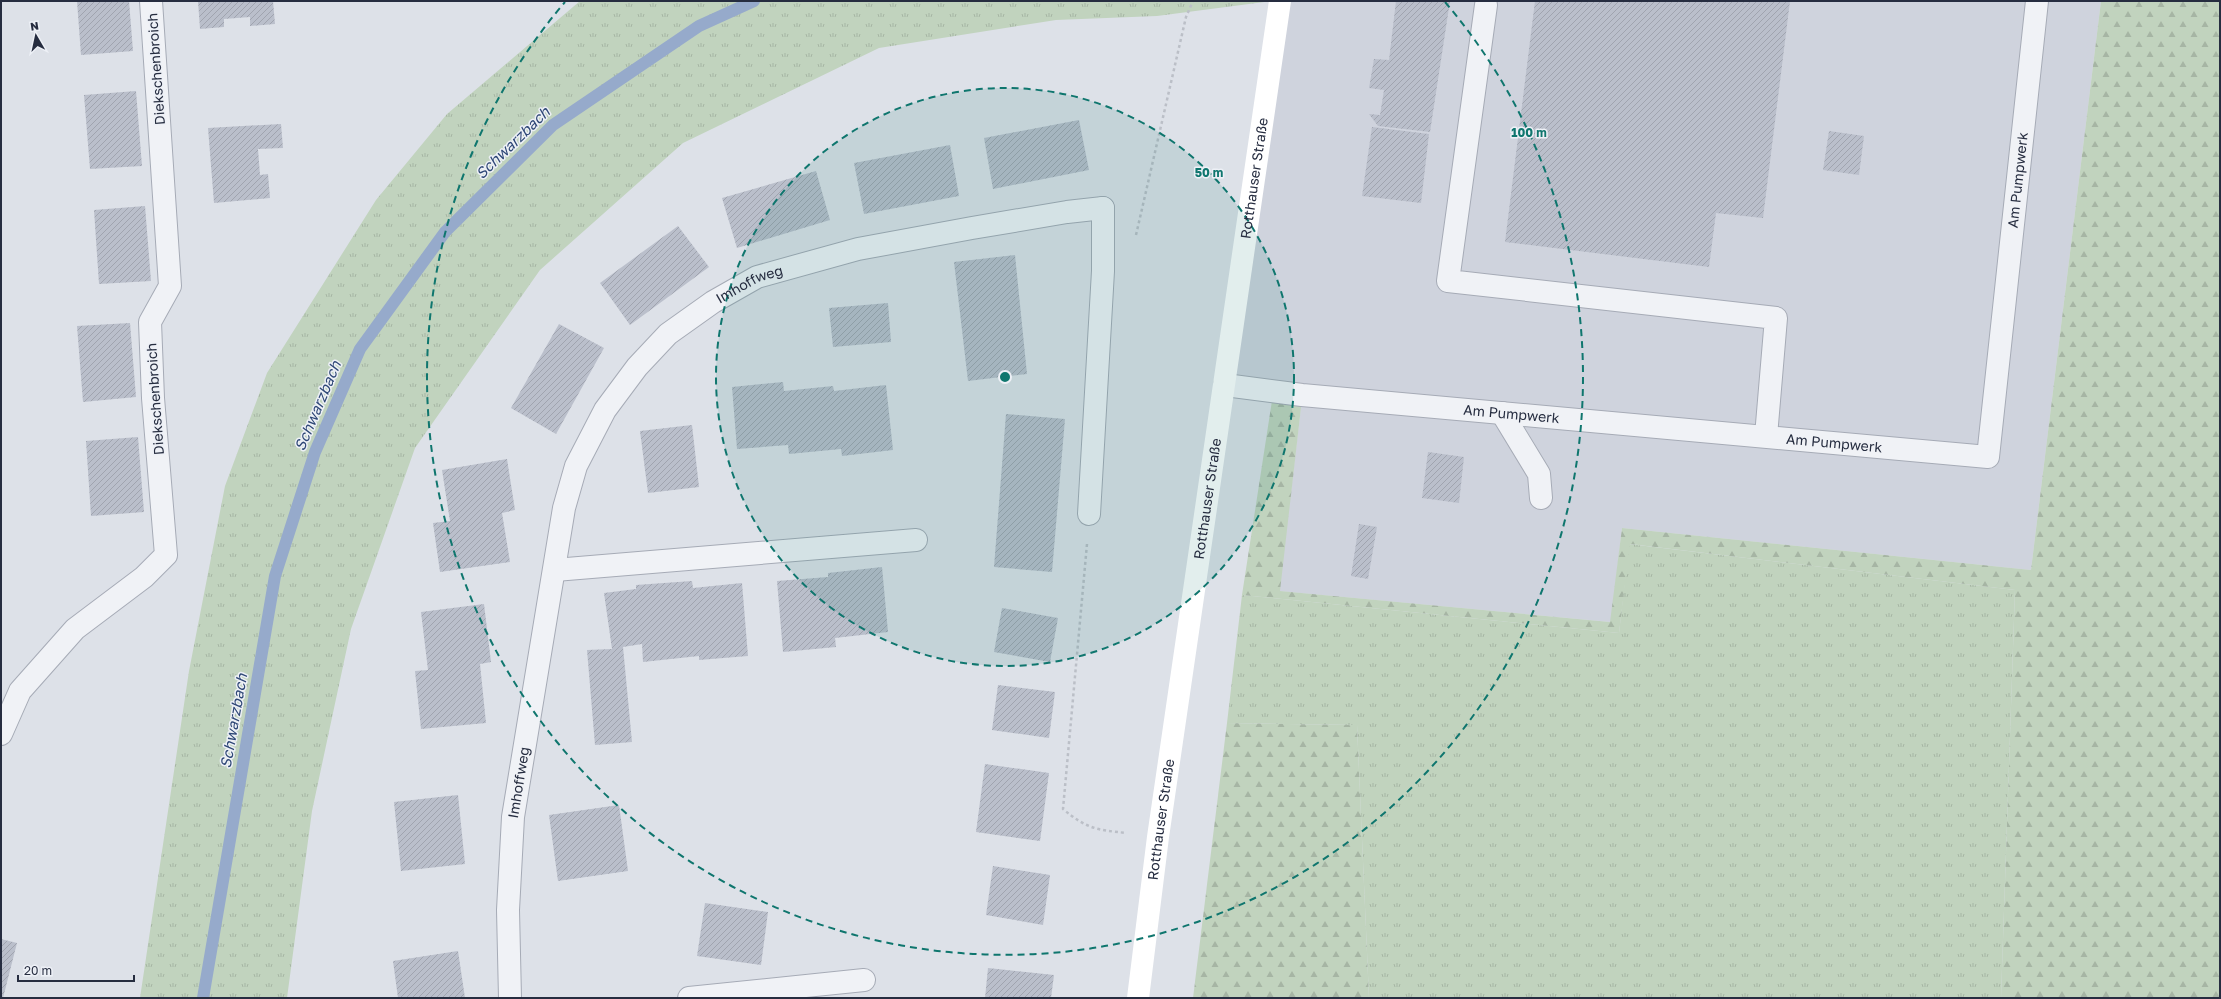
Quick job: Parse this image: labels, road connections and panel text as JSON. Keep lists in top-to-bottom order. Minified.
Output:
{"streets":{"main road":["Rotthauser Straße"],"street":["Diekschenbroich","Am Pumpwerk","Imhoffweg"]},"crossings":[["Rotthauser Straße","Am Pumpwerk"]],"water":["Schwarzbach"],"scale_bar":"20 m","north":"top","rings":["100 m","50 m"]}
